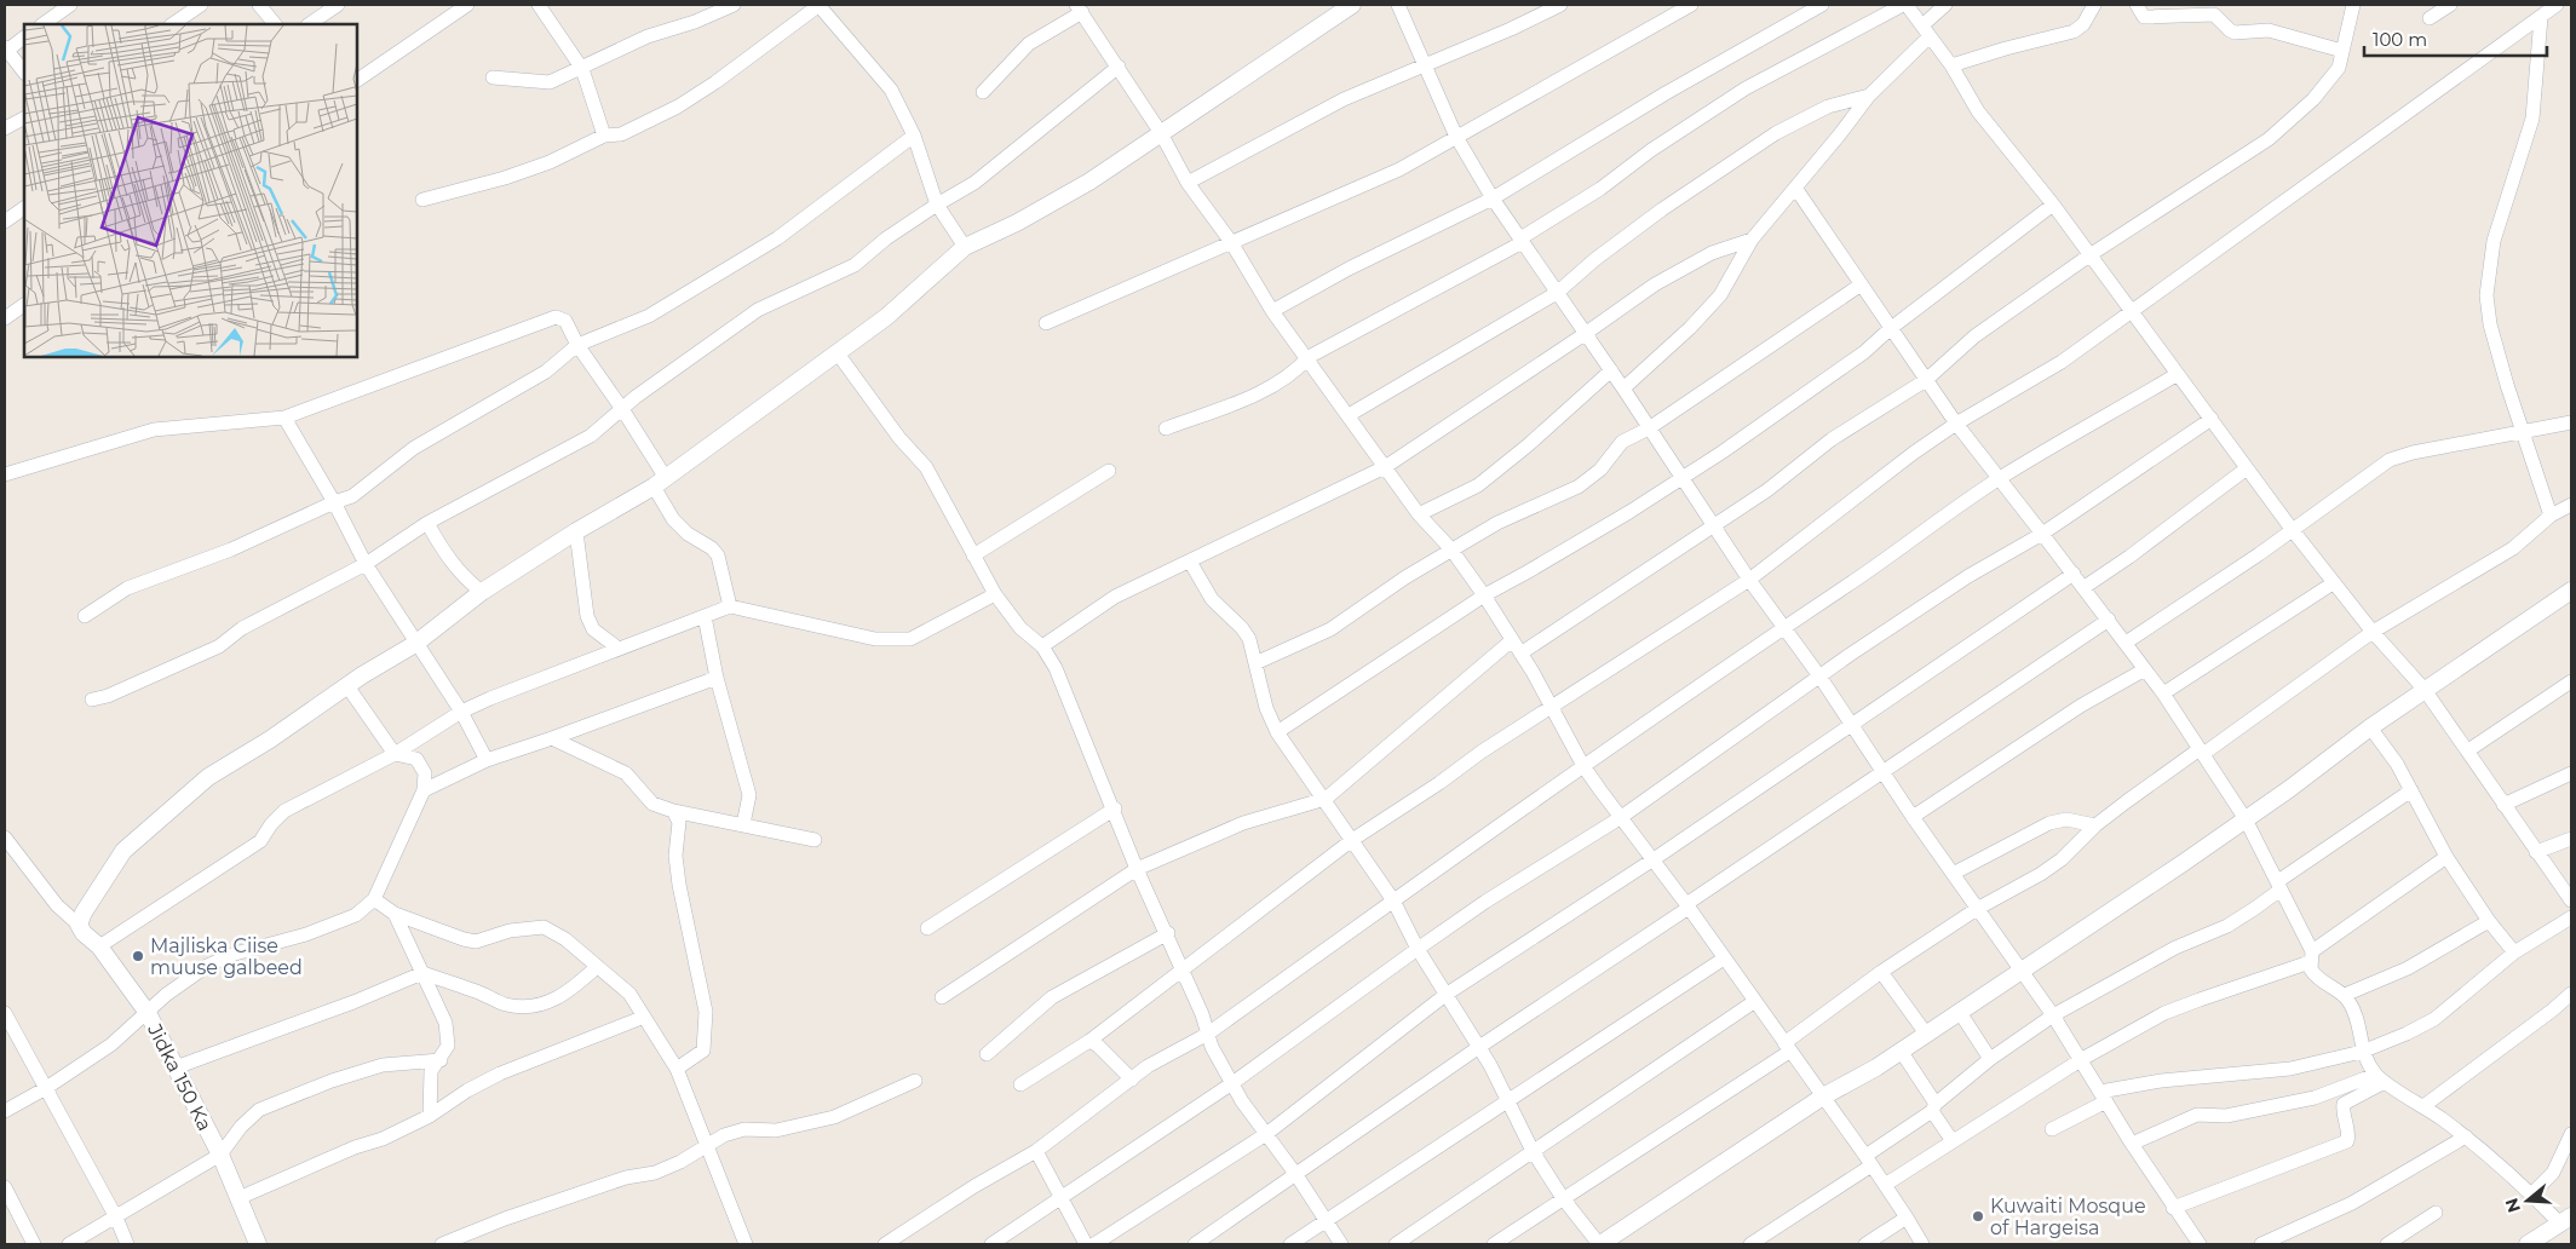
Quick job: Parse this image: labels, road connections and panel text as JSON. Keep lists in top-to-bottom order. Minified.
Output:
{"streets":{"street":["Jidka 150 Ka"]},"places":["Majliska Ciise muuse galbeed","Kuwaiti Mosque of Hargeisa"],"scale_bar":"100 m","north":"left"}
